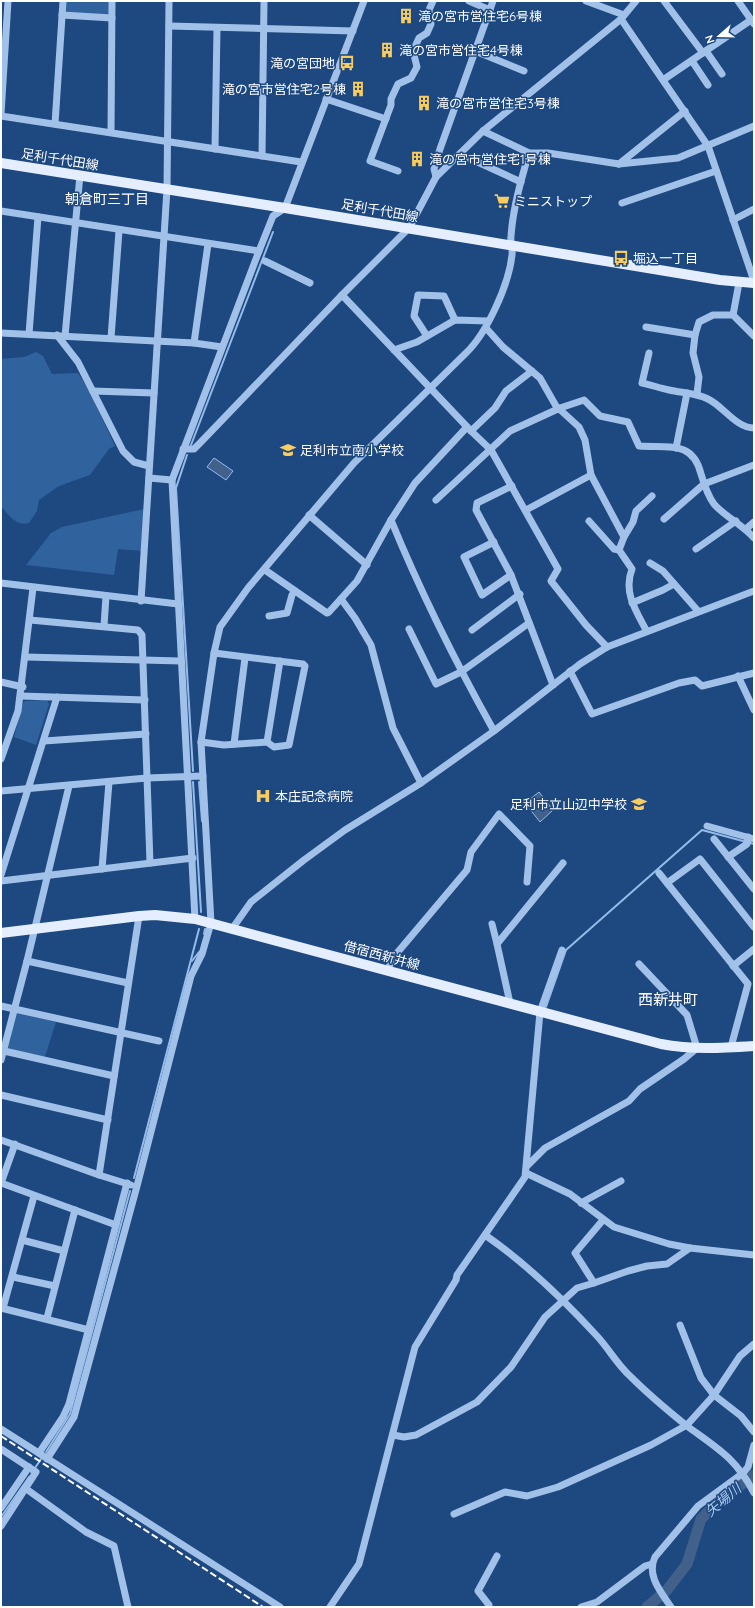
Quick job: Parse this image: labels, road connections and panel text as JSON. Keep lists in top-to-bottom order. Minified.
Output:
{"streets":{"main road":["足利千代田線","借宿西新井線"]},"districts":["朝倉町三丁目","西新井町"],"water":["矢場川"],"places":{"building":["滝の宮市営住宅6号棟","滝の宮市営住宅4号棟","滝の宮市営住宅2号棟","滝の宮市営住宅3号棟","滝の宮市営住宅1号棟"],"bus stop":["滝の宮団地","堀込一丁目"],"supermarket":["ミニストップ"],"school or university":["足利市立南小学校","足利市立山辺中学校"],"hospital":["本庄記念病院"]},"north":"left"}
